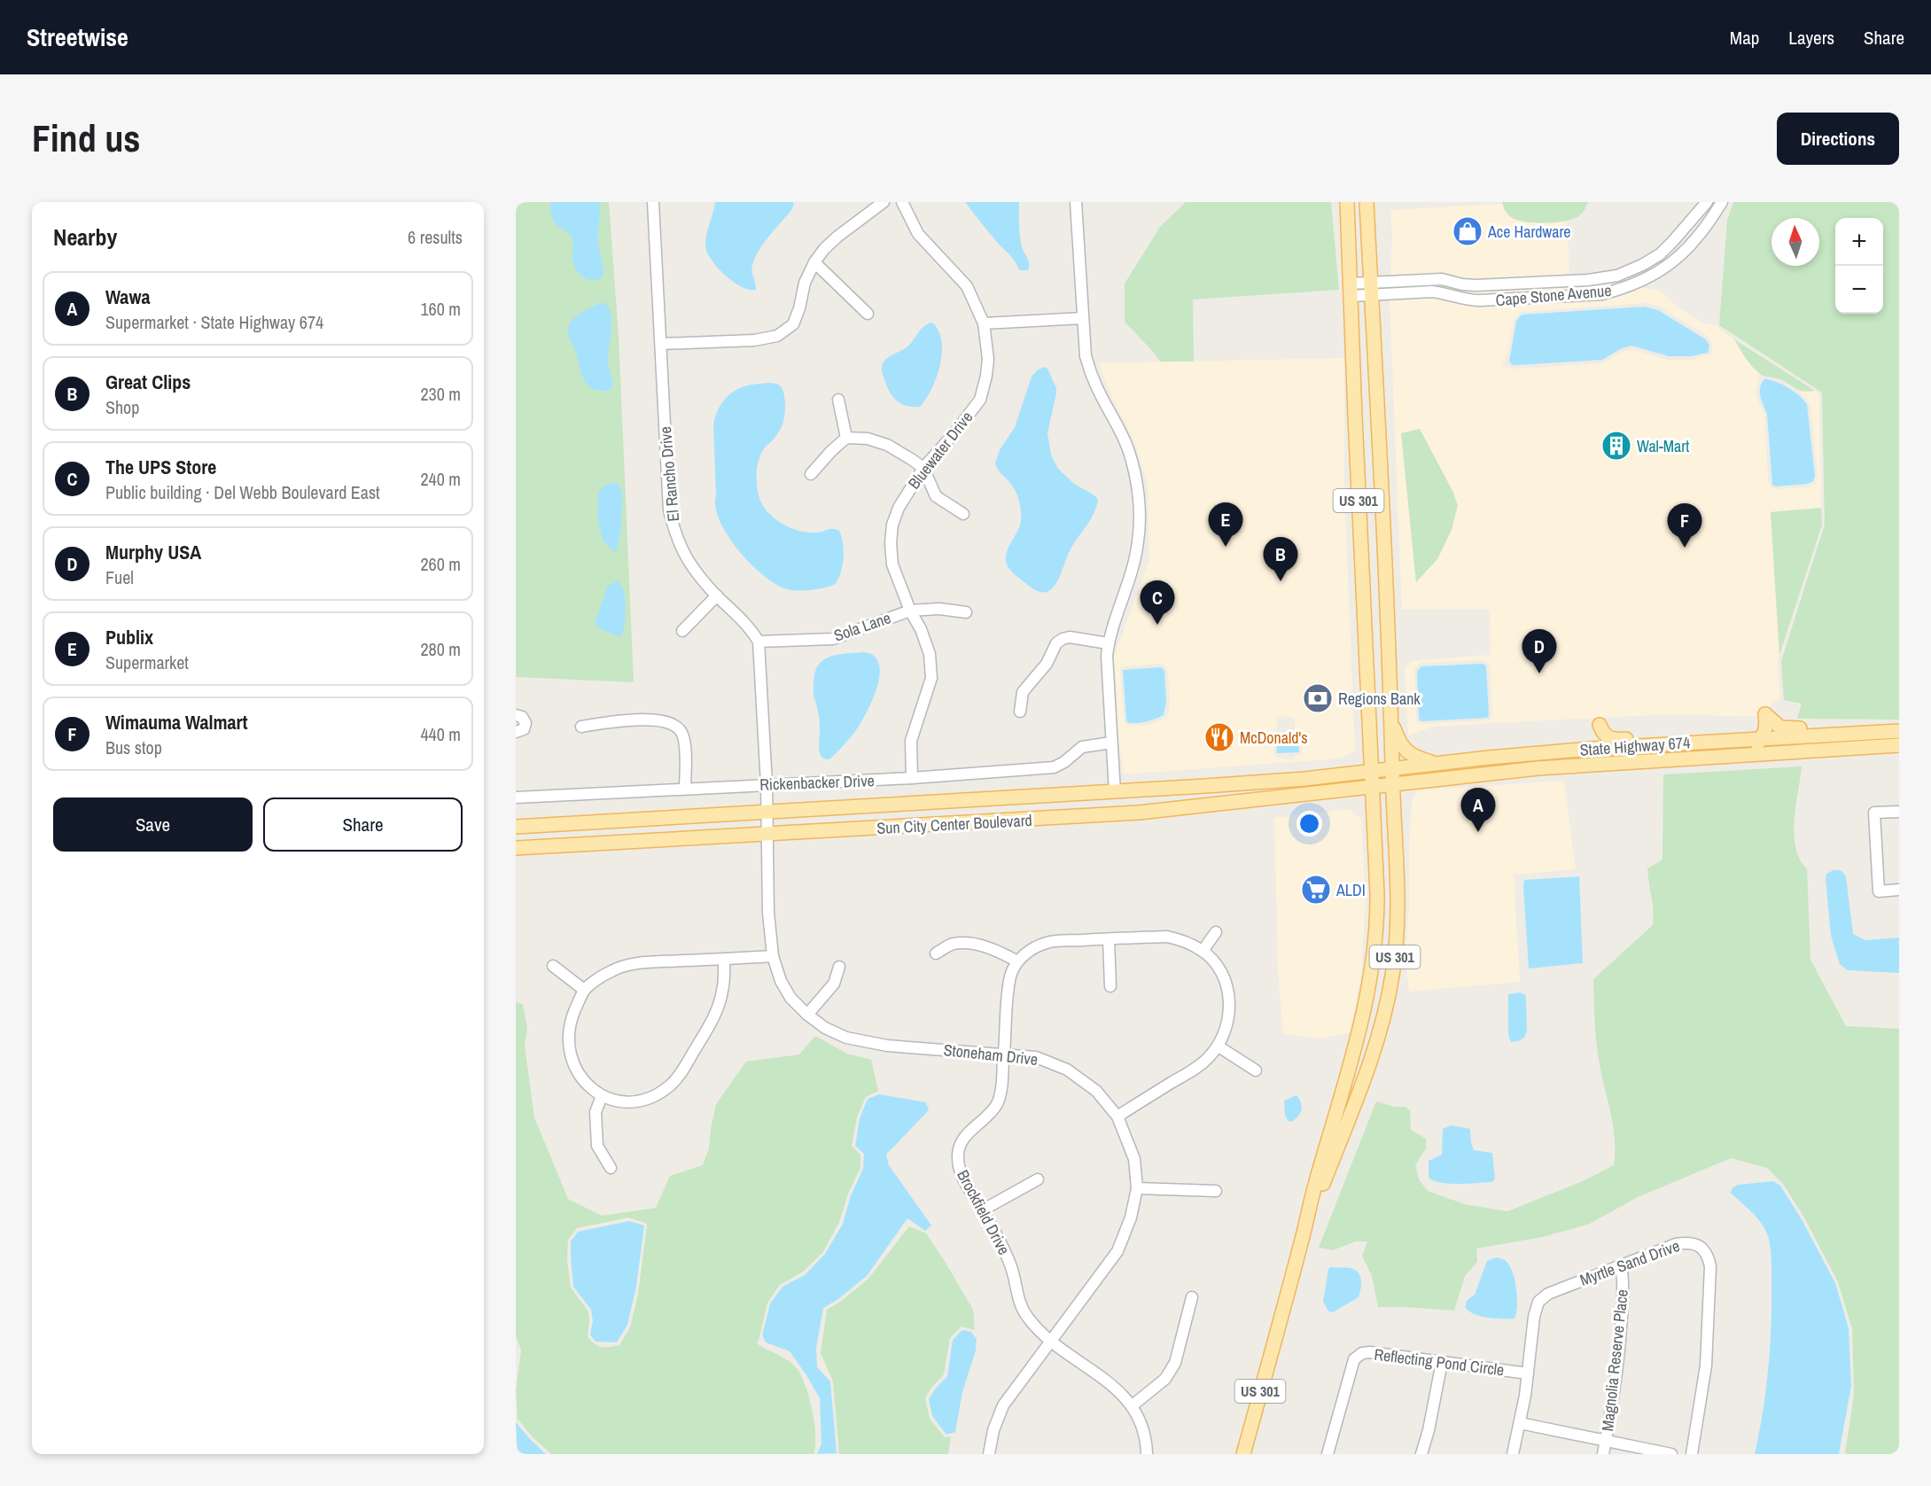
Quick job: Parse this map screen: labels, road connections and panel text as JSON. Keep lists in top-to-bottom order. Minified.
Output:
{"streets":{"main road":["US 301","State Highway 674","Sun City Center Boulevard"],"street":["Cape Stone Avenue","Bluewater Drive","El Rancho Drive","Sola Lane","Rickenbacker Drive","Stoneham Drive","Brockfield Drive","Myrtle Sand Drive","Magnolia Reserve Place","Reflecting Pond Circle"]},"crossings":[["Cape Stone Avenue","US 301"],["Bluewater Drive","Sola Lane"],["Bluewater Drive","Rickenbacker Drive"],["El Rancho Drive","Sola Lane"],["US 301","State Highway 674"],["US 301","Sun City Center Boulevard"],["State Highway 674","Sun City Center Boulevard"],["Sun City Center Boulevard","Stoneham Drive"],["Stoneham Drive","Brockfield Drive"],["Myrtle Sand Drive","Magnolia Reserve Place"],["Myrtle Sand Drive","Reflecting Pond Circle"]],"places":{"shop":["Ace Hardware"],"building":["Wal-Mart"],"bank":["Regions Bank"],"restaurant":["McDonald's"],"supermarket":["ALDI"]},"north":"top","page":{"header":"Streetwise","nav":["Map","Layers","Share"],"buttons":["Directions",["Save","Share"]],"title":"Find us","heading":["Nearby","6 results"],"map_buttons":["+","−"],"list":[{"mark":"A","name":"Wawa","note":"Supermarket · State Highway 674","value":"160 m"},{"mark":"B","name":"Great Clips","note":"Shop","value":"230 m"},{"mark":"C","name":"The UPS Store","note":"Public building · Del Webb Boulevard East","value":"240 m"},{"mark":"D","name":"Murphy USA","note":"Fuel","value":"260 m"},{"mark":"E","name":"Publix","note":"Supermarket","value":"280 m"},{"mark":"F","name":"Wimauma Walmart","note":"Bus stop","value":"440 m"}],"pins":["E","F","B","C","D","A"]}}
